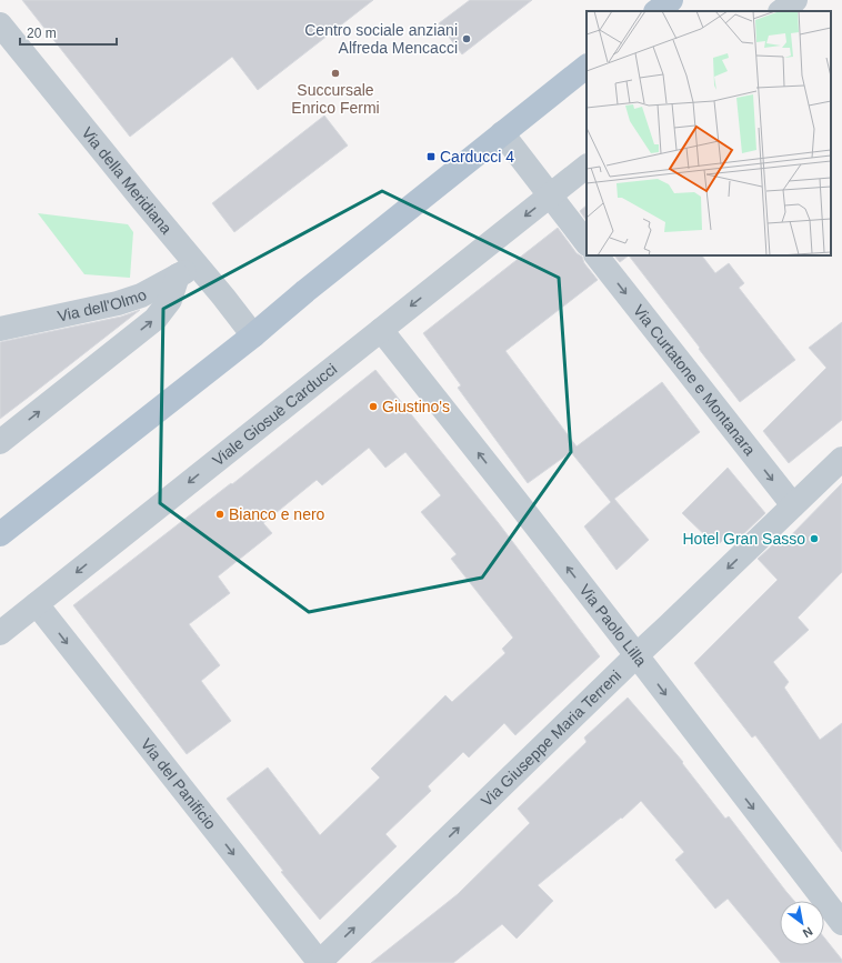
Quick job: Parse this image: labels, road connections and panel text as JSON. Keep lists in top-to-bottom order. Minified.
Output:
{"streets":{"street":["Via della Meridiana","Via dell'Olmo","Via Curtatone e Montanara","Viale Giosuè Carducci","Via Paolo Lilla","Via Giuseppe Maria Terreni","Via del Panificio"]},"crossings":[["Via della Meridiana","Via dell'Olmo"],["Via Curtatone e Montanara","Via Giuseppe Maria Terreni"],["Viale Giosuè Carducci","Via Paolo Lilla"],["Viale Giosuè Carducci","Via del Panificio"],["Via Paolo Lilla","Via Giuseppe Maria Terreni"],["Via Giuseppe Maria Terreni","Via del Panificio"]],"one_way":["Via Curtatone e Montanara","Via del Panificio"],"places":{"other":["Centro sociale anziani Alfreda Mencacci","Succursale Enrico Fermi","Giustino's","Bianco e nero","Hotel Gran Sasso"],"transit":["Carducci 4"]},"scale_bar":"20 m","north":"bottom right"}
